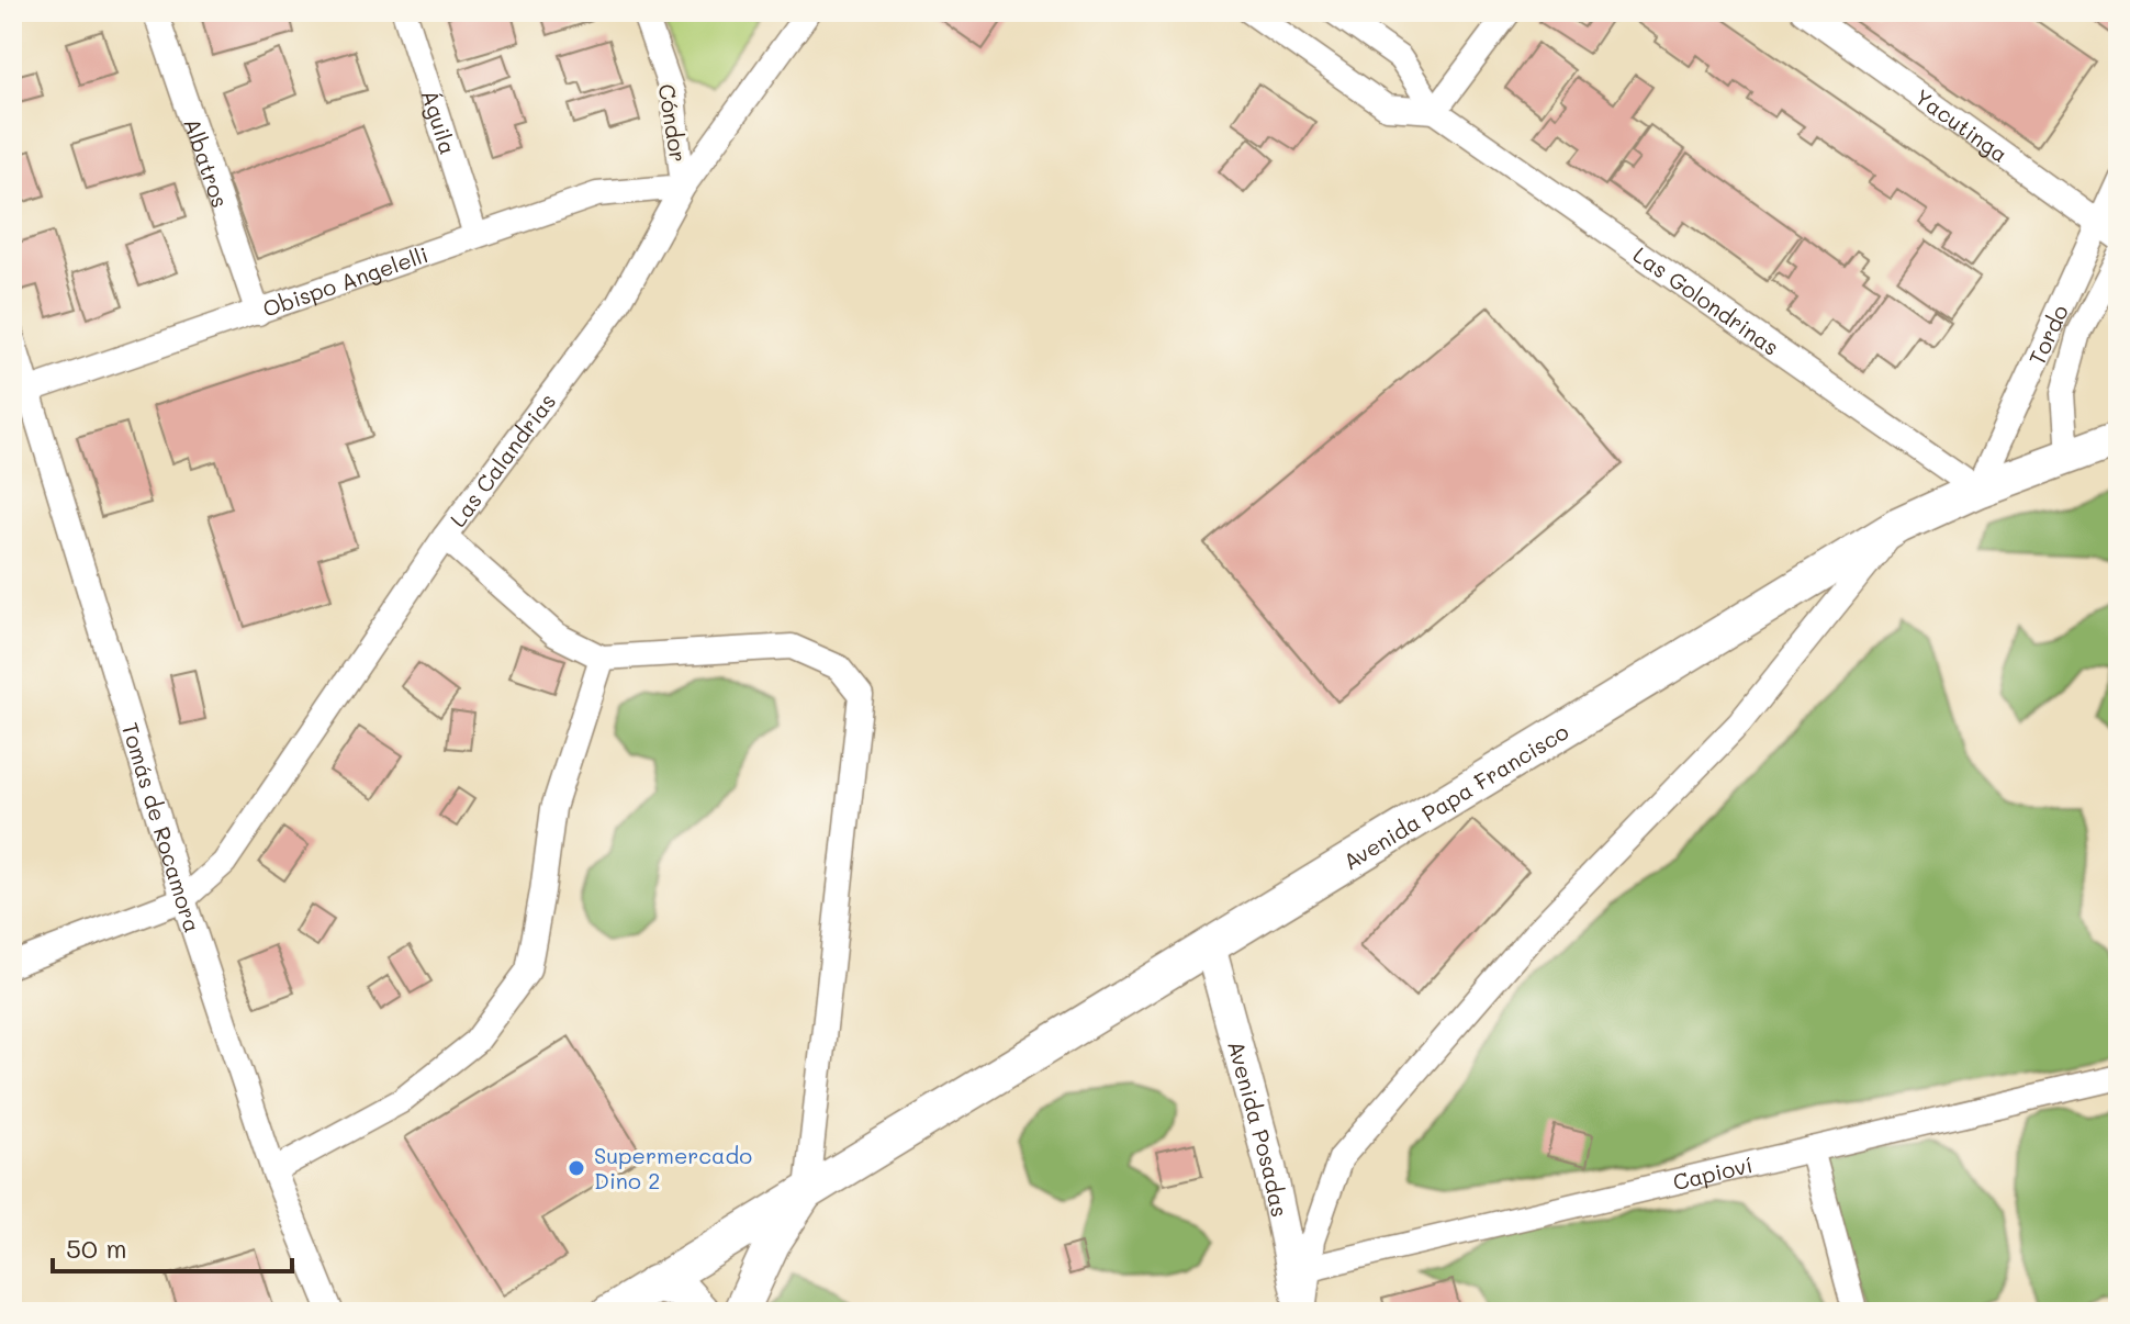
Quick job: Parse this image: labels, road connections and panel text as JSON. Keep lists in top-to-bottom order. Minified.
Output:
{"streets":{"main road":["Avenida Papa Francisco"],"street":["Águila","Cóndor","Yacutinga","Albatros","Obispo Angelelli","Las Golondrinas","Tordo","Las Calandrias","Tomás de Rocamora","Avenida Posadas","Capioví"]},"crossings":[["Águila","Obispo Angelelli"],["Cóndor","Obispo Angelelli"],["Cóndor","Las Calandrias"],["Yacutinga","Tordo"],["Albatros","Obispo Angelelli"],["Obispo Angelelli","Las Calandrias"],["Obispo Angelelli","Tomás de Rocamora"],["Las Golondrinas","Tordo"],["Las Golondrinas","Avenida Papa Francisco"],["Tordo","Avenida Papa Francisco"],["Las Calandrias","Tomás de Rocamora"],["Avenida Papa Francisco","Avenida Posadas"]],"places":["Supermercado Dino 2"],"scale_bar":"50 m"}
